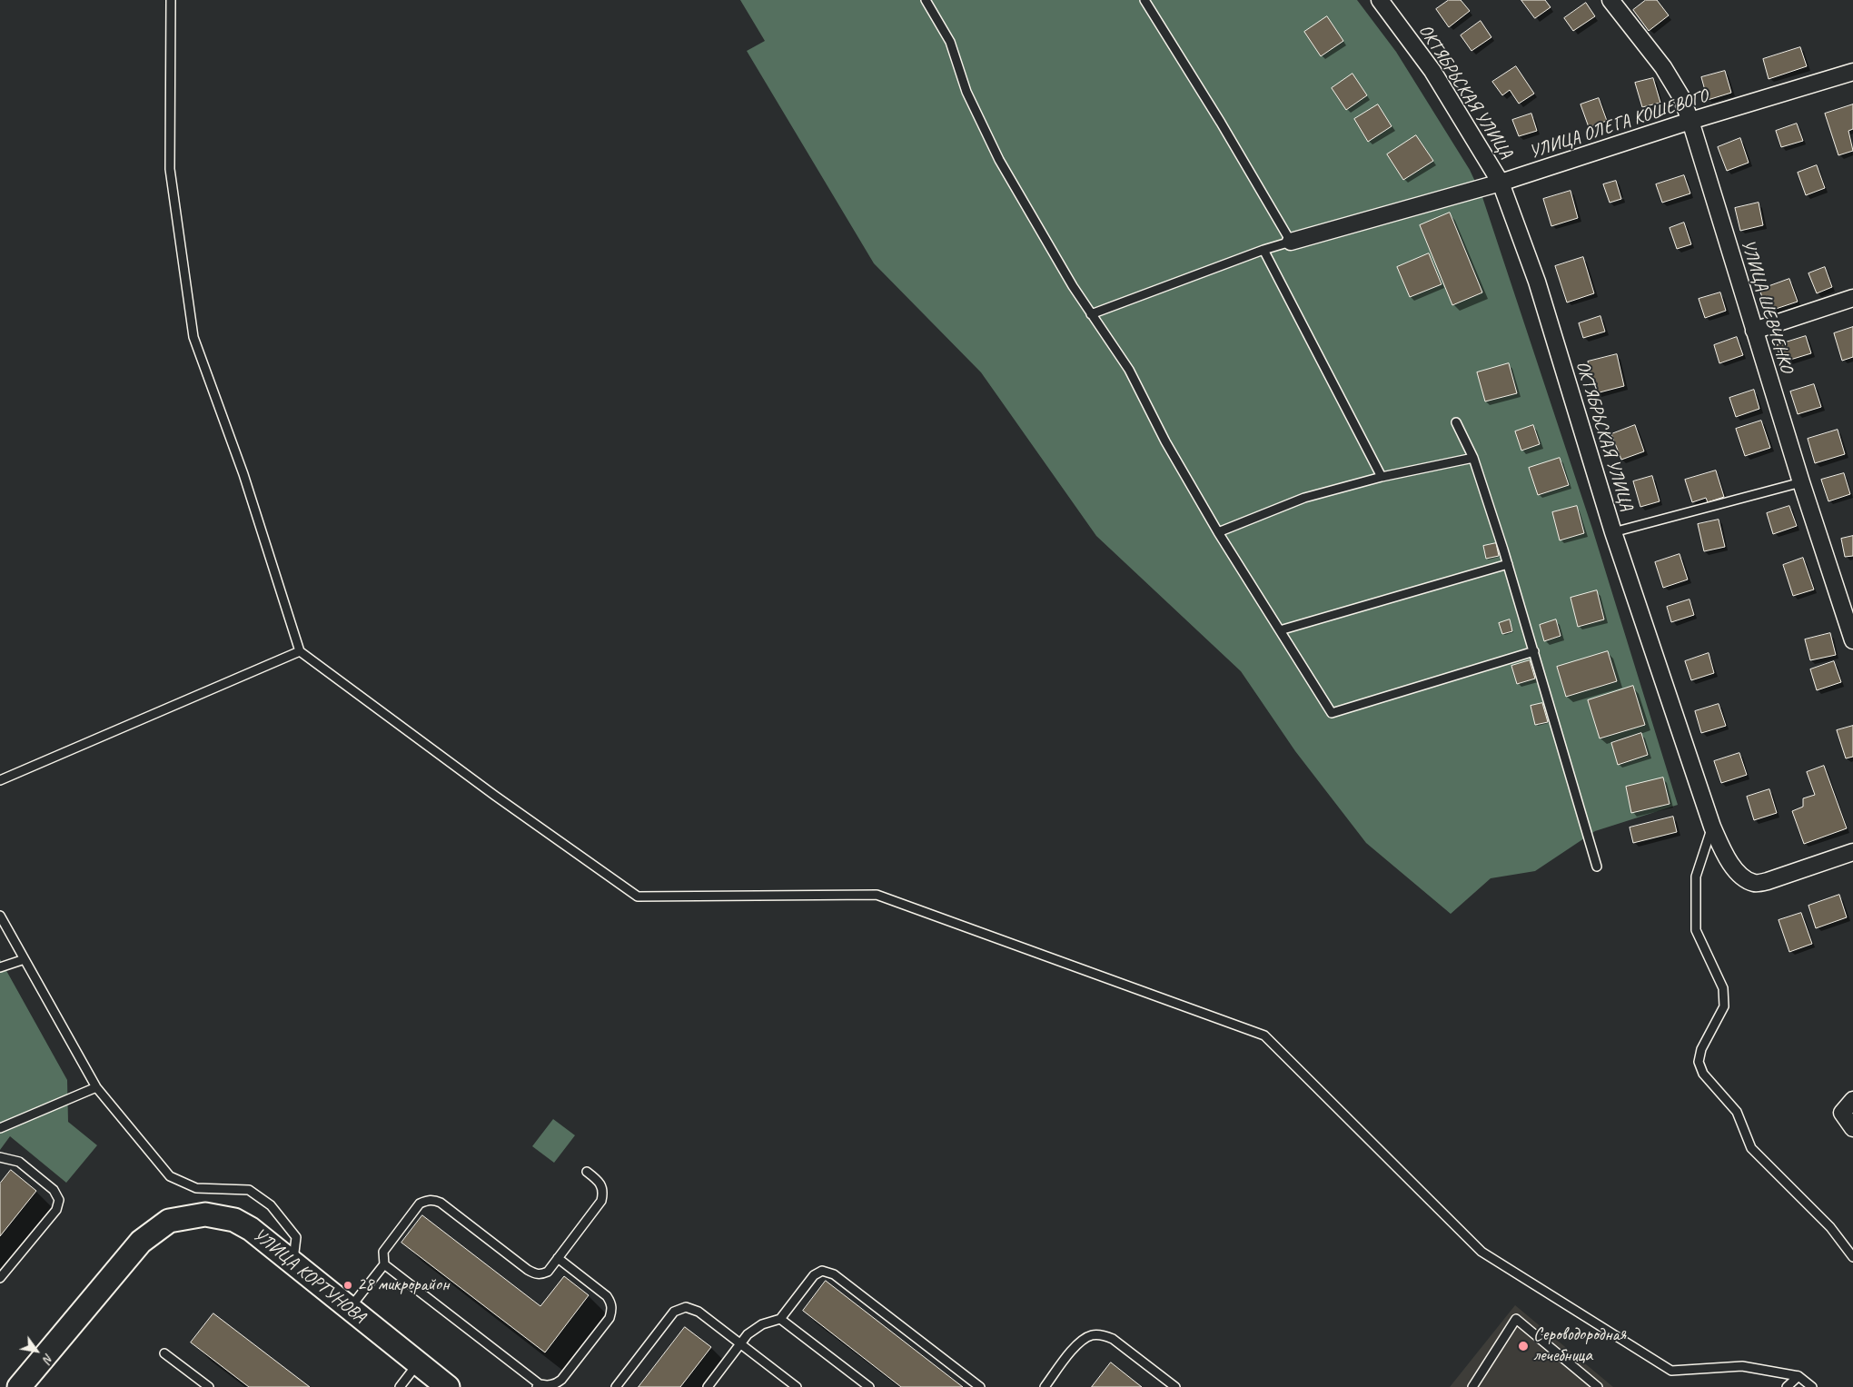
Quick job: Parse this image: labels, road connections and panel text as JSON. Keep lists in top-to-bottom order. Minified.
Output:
{"streets":{"main road":["УЛИЦА КОРТУНОВА"],"street":["ОКТЯБРЬСКАЯ УЛИЦА","УЛИЦА ОЛЕГА КОШЕВОГО","УЛИЦА ШЕВЧЕНКО"]},"crossings":[["ОКТЯБРЬСКАЯ УЛИЦА","УЛИЦА ОЛЕГА КОШЕВОГО"],["УЛИЦА ОЛЕГА КОШЕВОГО","УЛИЦА ШЕВЧЕНКО"]],"places":["28 микрорайон","Сероводородная лечебница"],"north":"bottom right"}
